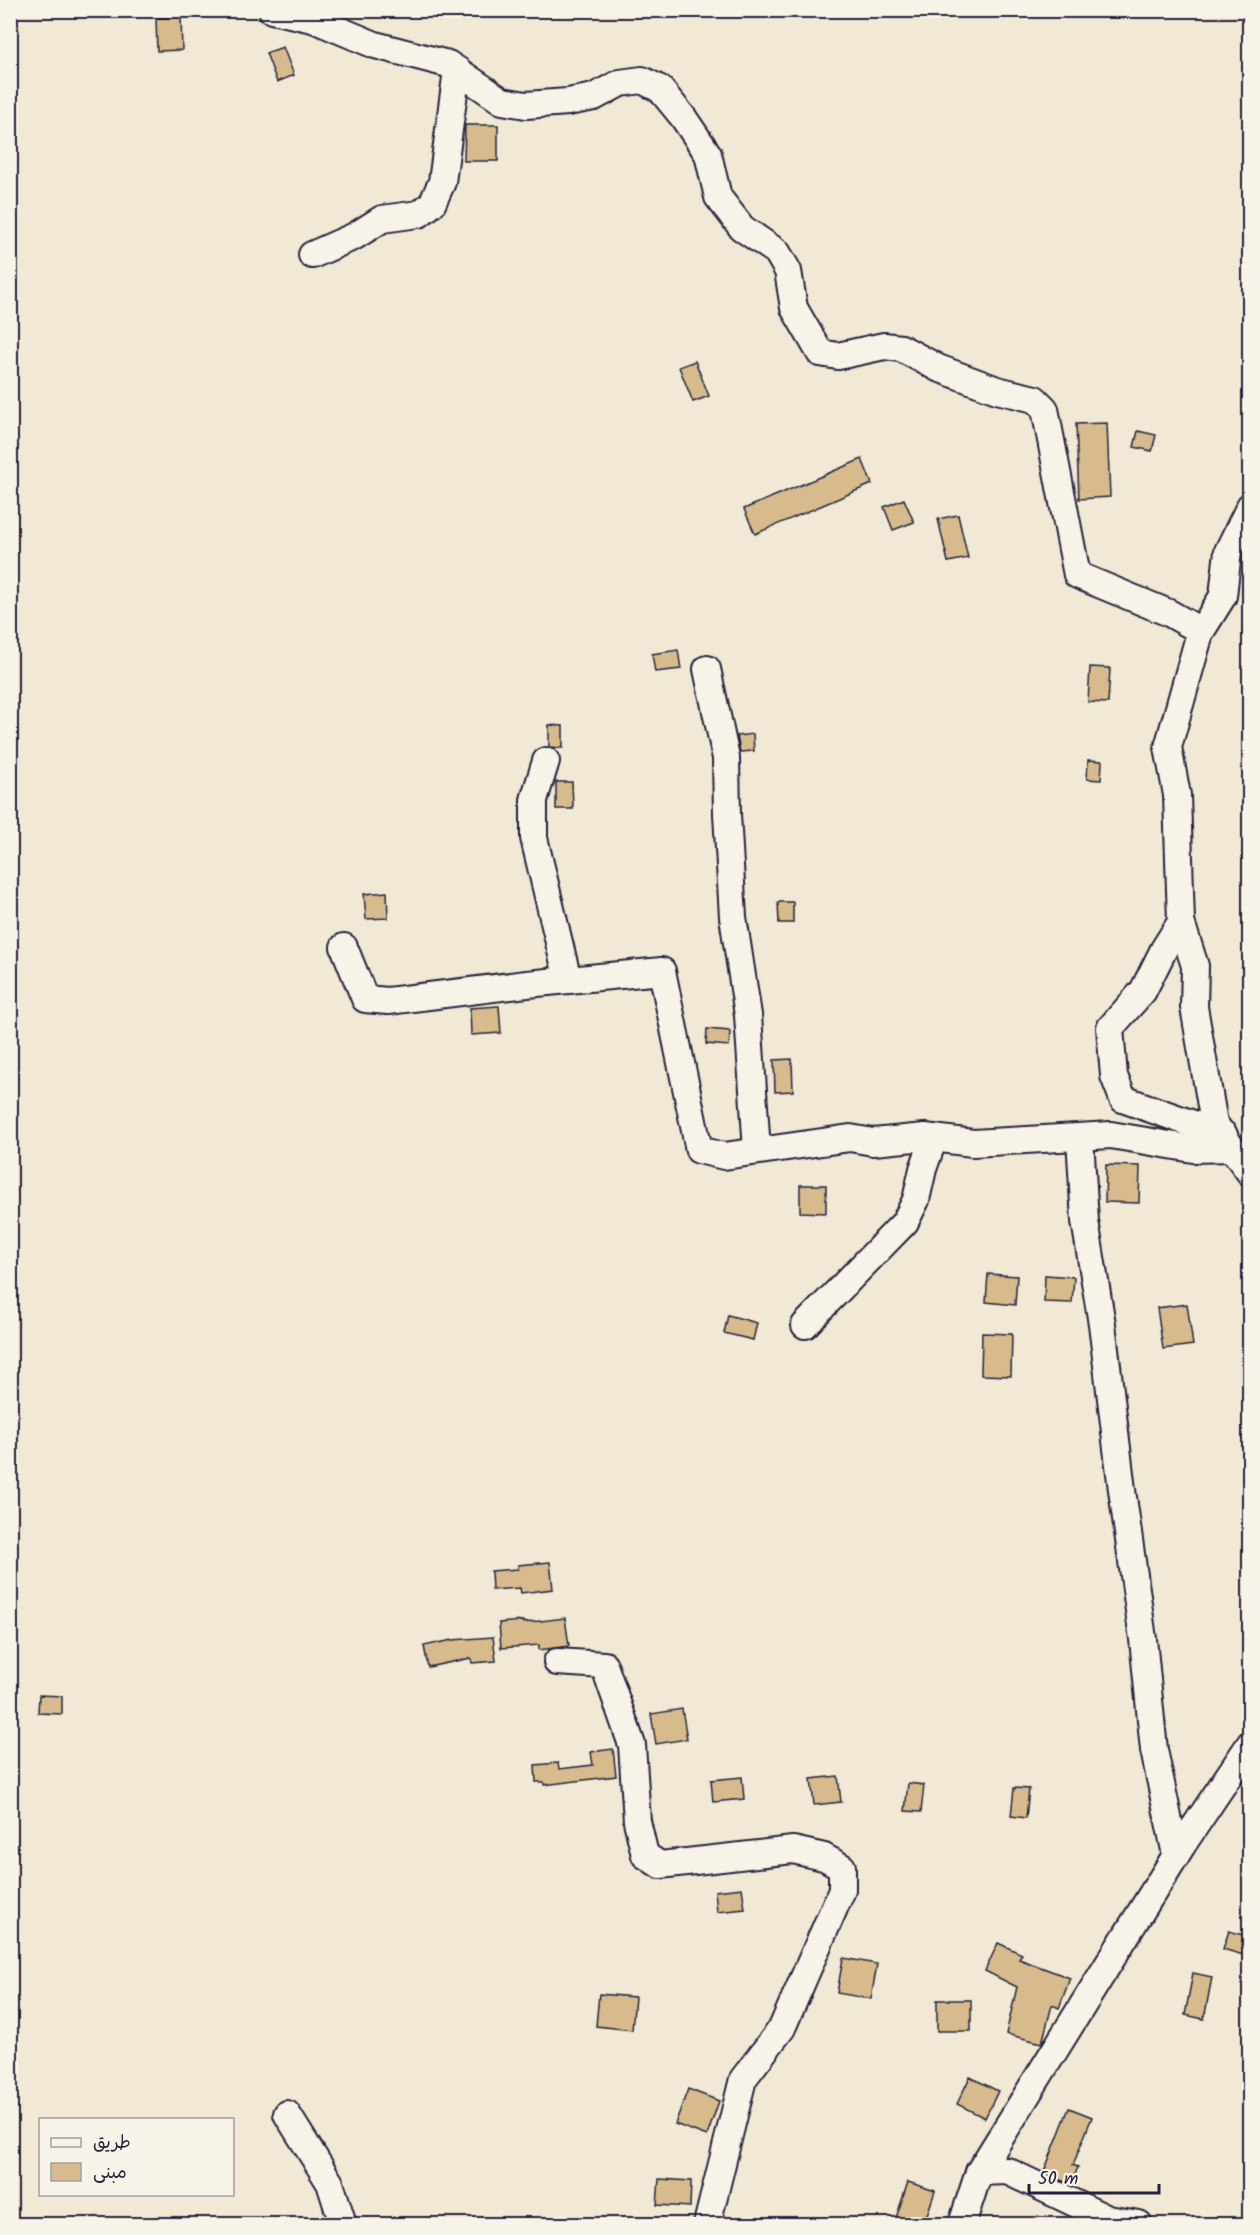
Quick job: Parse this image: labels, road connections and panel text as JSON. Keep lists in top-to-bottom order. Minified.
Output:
{"legend":["طريق","مبنى"],"scale_bar":"50 m"}
